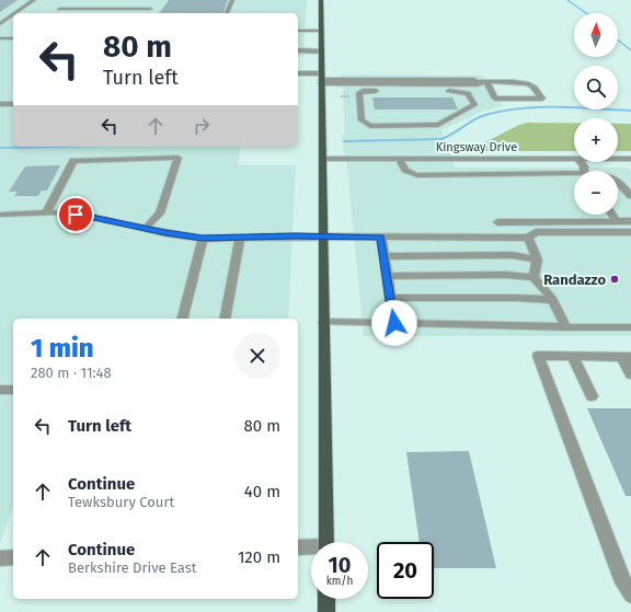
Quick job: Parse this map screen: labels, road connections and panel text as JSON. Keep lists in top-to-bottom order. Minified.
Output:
{"streets":{"street":["Kingsway Drive"]},"places":["Randazzo"],"north":"top","page":{"map_buttons":["+","−"],"turn":["80 m","Turn left"],"heading":["1 min","280 m · 11:48"],"list":[{"name":"Turn left","value":"80 m"},{"name":"Continue","note":"Tewksbury Court","value":"40 m"},{"name":"Continue","note":"Berkshire Drive East","value":"120 m"}],"speed":"10 km/h","limit":"20"}}
